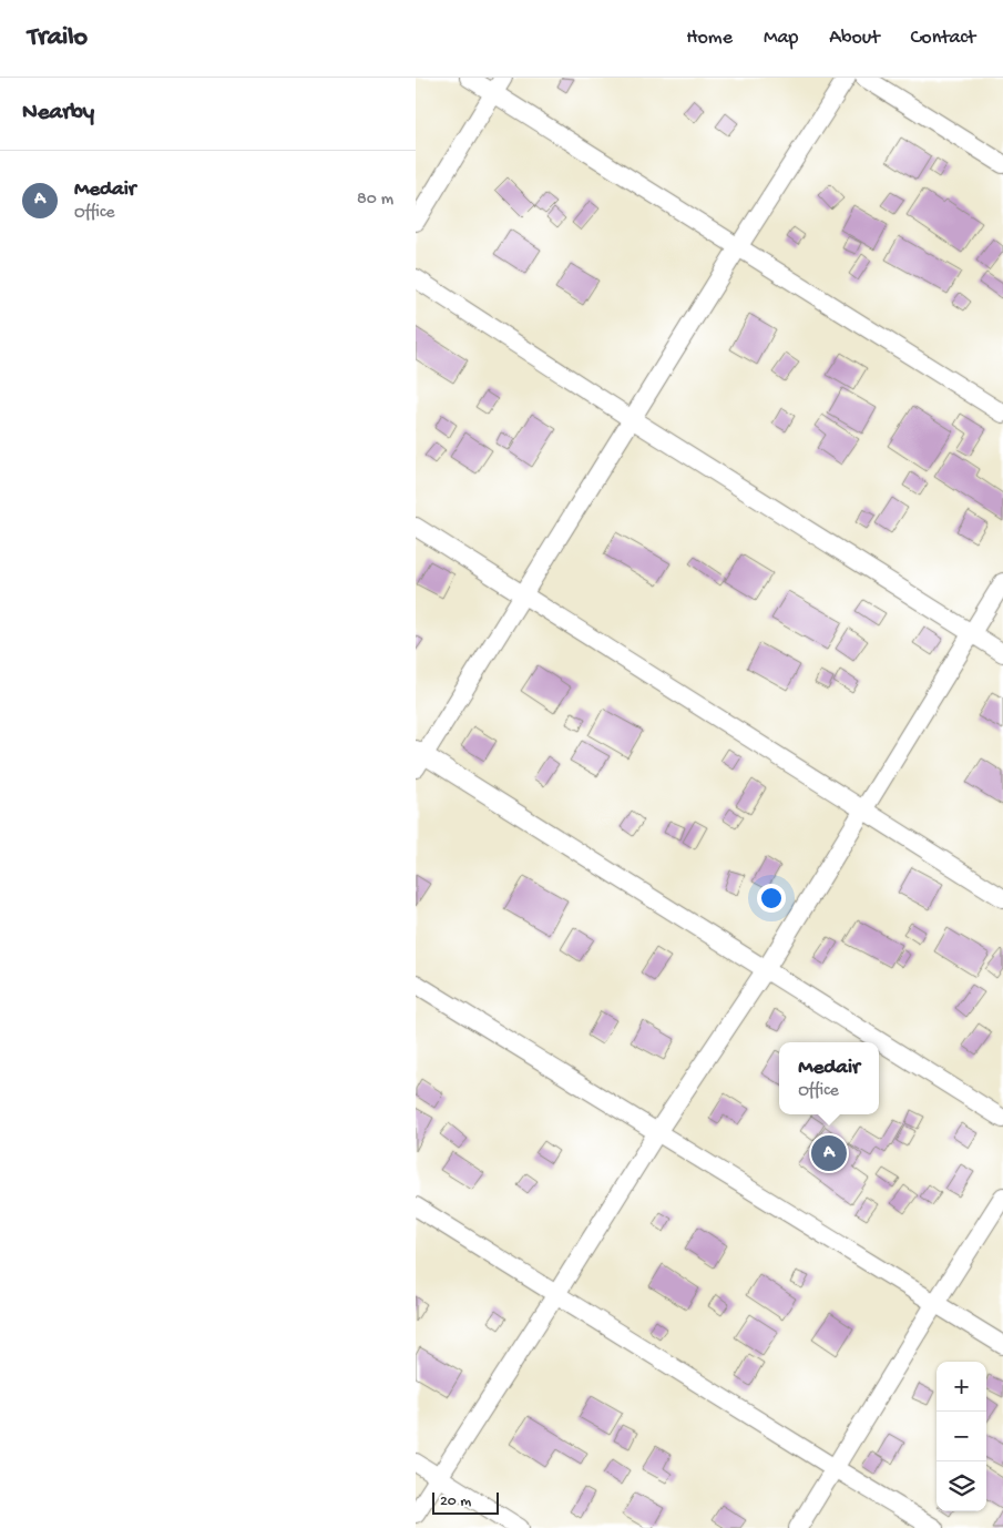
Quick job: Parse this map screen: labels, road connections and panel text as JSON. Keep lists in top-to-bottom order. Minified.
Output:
{"scale_bar":"20 m","page":{"header":"Trailo","nav":["Home","Map","About","Contact"],"heading":"Nearby","list":[{"mark":"A","name":"Medair","note":"Office","value":"80 m"}],"popup":["Medair","Office"],"pins":"A","map_buttons":["+","−"],"scale":"20 m"}}
